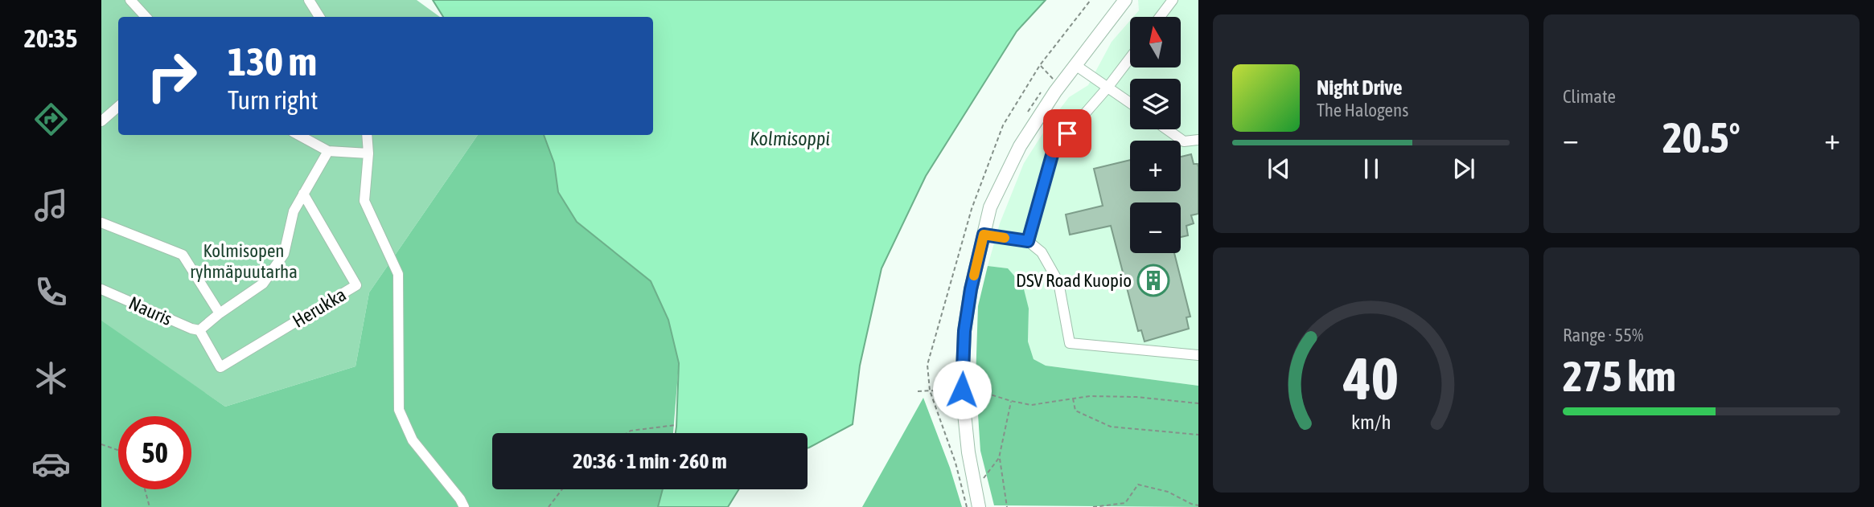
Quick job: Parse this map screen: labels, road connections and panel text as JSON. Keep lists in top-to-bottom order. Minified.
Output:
{"streets":{"street":["Herukka","Nauris"]},"crossings":[["Herukka","Nauris"]],"water":["Kolmisoppi"],"parks":["Kolmisopen ryhmäpuutarha"],"places":{"building":["DSV Road Kuopio"]},"north":"top","page":{"tabs":"20:35","tile":["Climate",["Range · 55%","275 km"]],"map_buttons":["+","−"],"turn":["130 m","Turn right"],"song":["Night Drive","The Halogens"],"heat":["−","20.5°","+"],"limit":"50","trip":"20:36 · 1 min · 260 m","gauge":["40","km/h"]}}
